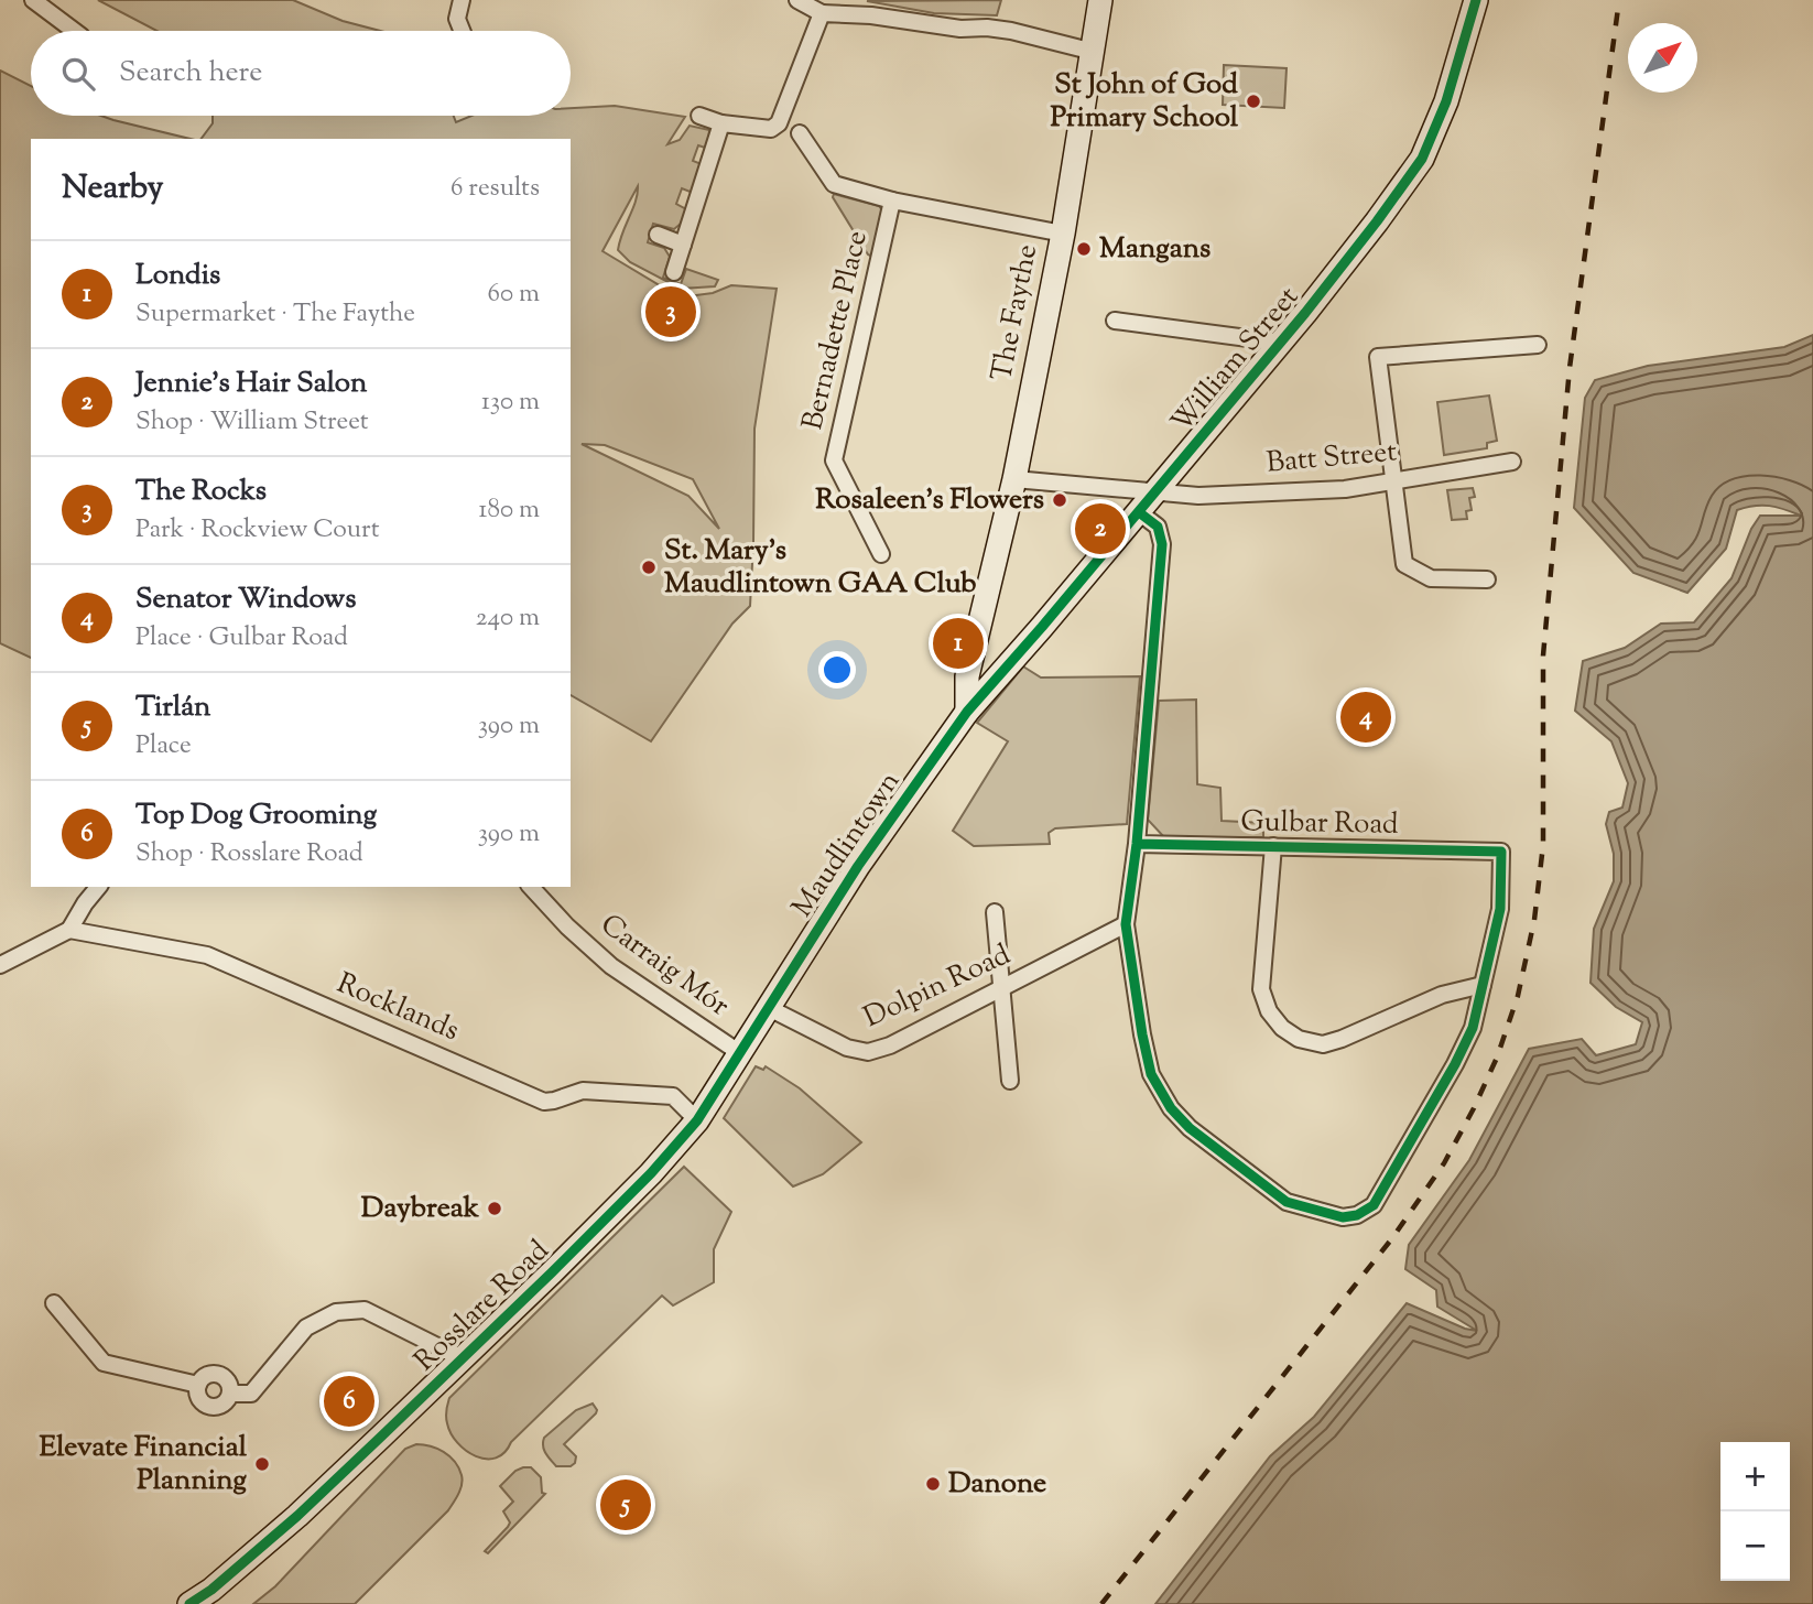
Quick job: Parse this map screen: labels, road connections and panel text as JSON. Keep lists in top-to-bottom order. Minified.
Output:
{"streets":{"main road":["The Faythe","William Street","Maudlintown","Rosslare Road"],"street":["Bernadette Place","Batt Street","Gulbar Road","Carraig Mór","Dolpin Road","Rocklands"]},"crossings":[["The Faythe","Bernadette Place"],["The Faythe","William Street"],["The Faythe","Batt Street"],["The Faythe","Maudlintown"],["William Street","Batt Street"],["William Street","Maudlintown"],["Maudlintown","Dolpin Road"],["Maudlintown","Rosslare Road"],["Carraig Mór","Rosslare Road"],["Dolpin Road","Rosslare Road"],["Rocklands","Rosslare Road"]],"places":["St John of God Primary School","Mangans","Rosaleen's Flowers","St. Mary's Maudlintown GAA Club","Daybreak","Elevate Financial Planning","Danone"],"north":"top right","page":{"search":"Search here","heading":["Nearby","6 results"],"list":[{"mark":"1","name":"Londis","note":"Supermarket · The Faythe","value":"60 m"},{"mark":"2","name":"Jennie's Hair Salon","note":"Shop · William Street","value":"130 m"},{"mark":"3","name":"The Rocks","note":"Park · Rockview Court","value":"180 m"},{"mark":"4","name":"Senator Windows","note":"Place · Gulbar Road","value":"240 m"},{"mark":"5","name":"Tirlán","note":"Place","value":"390 m"},{"mark":"6","name":"Top Dog Grooming","note":"Shop · Rosslare Road","value":"390 m"}],"pins":["3","2","1","4","6","5"],"map_buttons":["+","−"]}}
